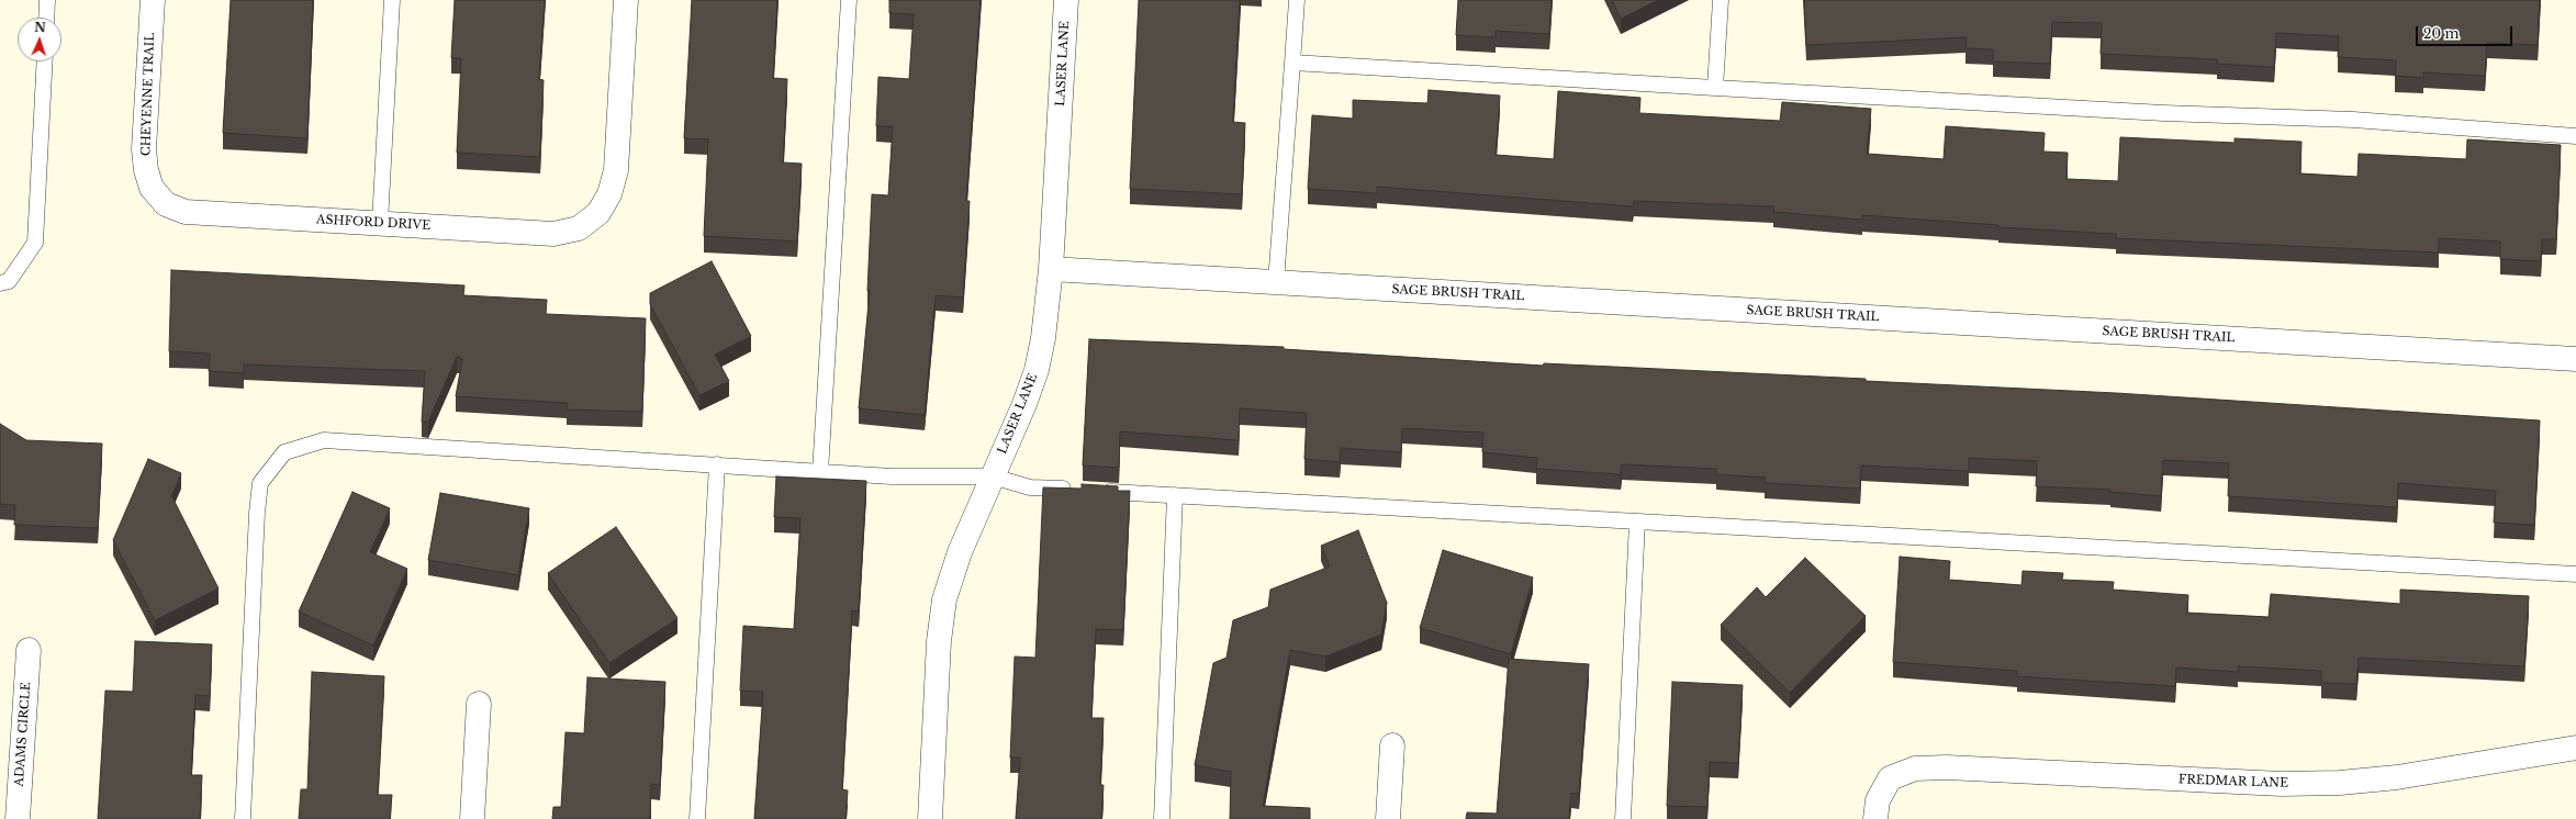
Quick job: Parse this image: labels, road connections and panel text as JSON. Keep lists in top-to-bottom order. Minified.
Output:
{"streets":{"street":["LASER LANE","CHEYENNE TRAIL","ASHFORD DRIVE","SAGE BRUSH TRAIL","ADAMS CIRCLE","FREDMAR LANE"]},"crossings":[["LASER LANE","SAGE BRUSH TRAIL"],["CHEYENNE TRAIL","ASHFORD DRIVE"]],"scale_bar":"20 m","north":"top"}
